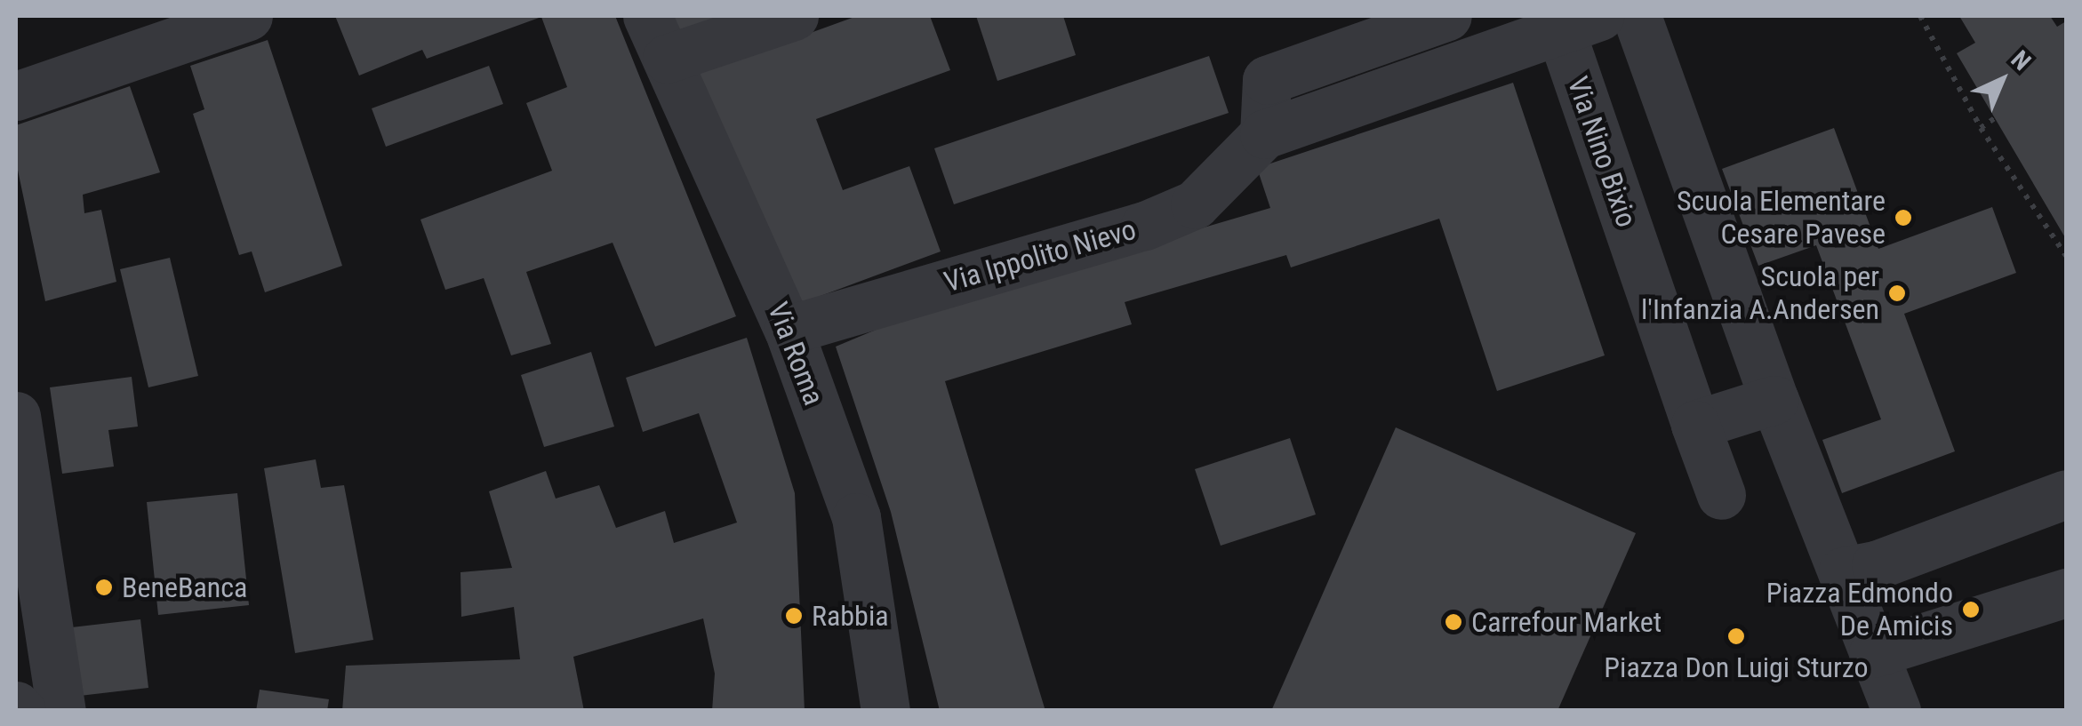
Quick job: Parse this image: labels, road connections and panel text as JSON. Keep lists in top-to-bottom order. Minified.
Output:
{"streets":{"street":["Via Nino Bixio","Via Ippolito Nievo","Via Roma"]},"crossings":[["Via Nino Bixio","Via Ippolito Nievo"],["Via Ippolito Nievo","Via Roma"]],"places":["Scuola Elementare Cesare Pavese","Scuola per l'Infanzia A.Andersen","BeneBanca","Piazza Edmondo De Amicis","Rabbia","Carrefour Market","Piazza Don Luigi Sturzo"],"north":"top right"}
